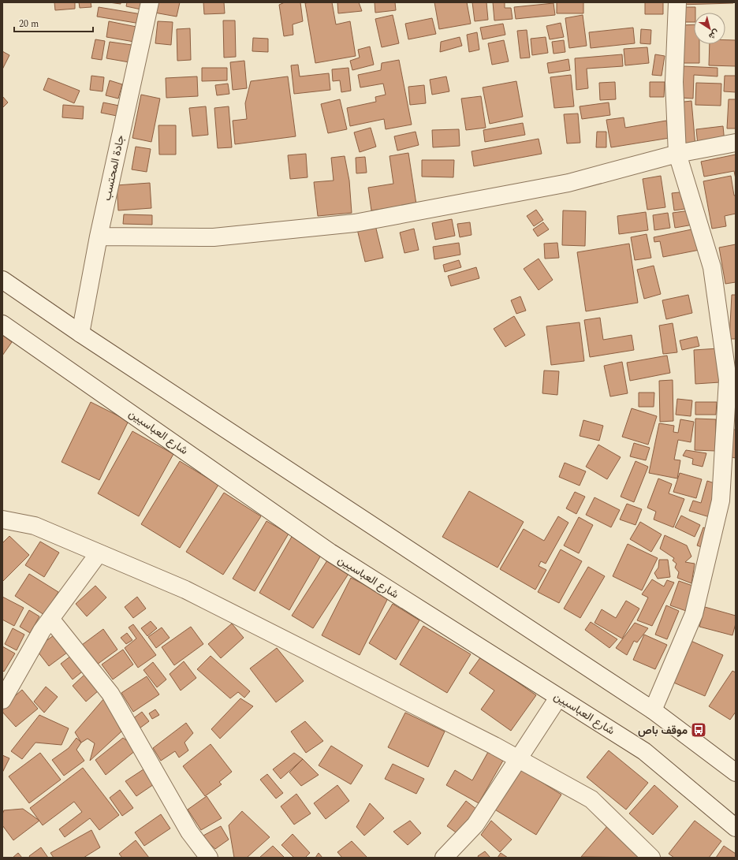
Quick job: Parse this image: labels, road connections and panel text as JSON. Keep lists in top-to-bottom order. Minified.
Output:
{"streets":{"street":["جادة المحتسب","شارع العباسيين"]},"places":{"bus stop":["موقف باص"]},"scale_bar":"20 m","north":"bottom right"}
